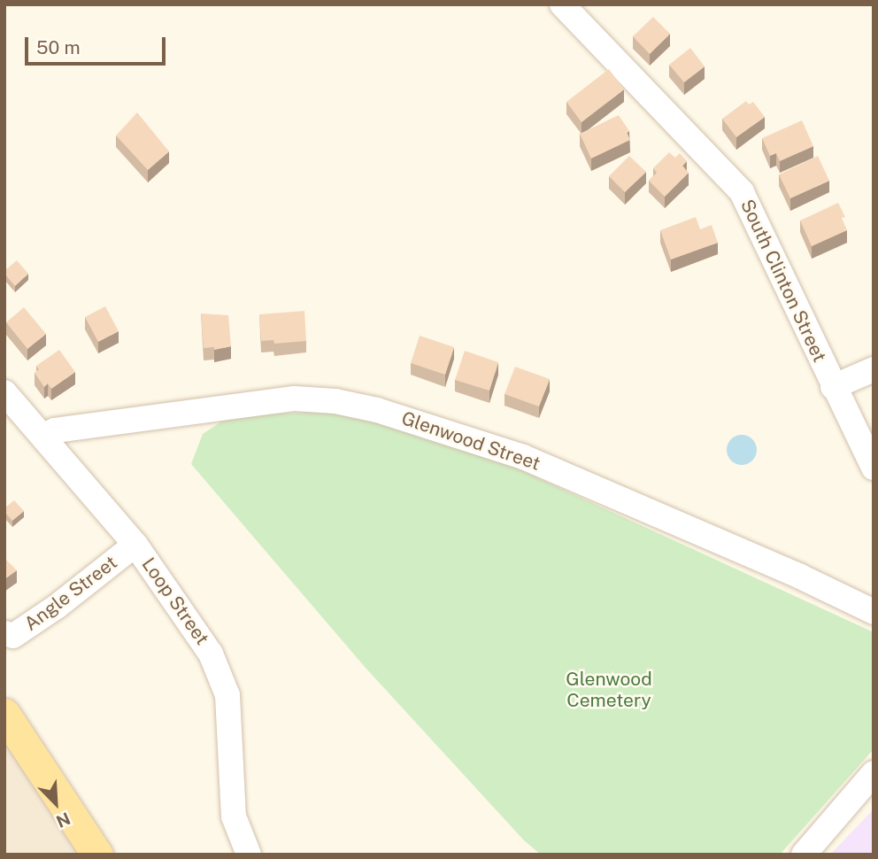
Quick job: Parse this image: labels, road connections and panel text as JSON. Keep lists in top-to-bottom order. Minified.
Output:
{"streets":{"street":["South Clinton Street","Glenwood Street","Angle Street","Loop Street"]},"crossings":[["Glenwood Street","Loop Street"],["Angle Street","Loop Street"]],"parks":["Glenwood Cemetery"],"scale_bar":"50 m","north":"bottom right"}
